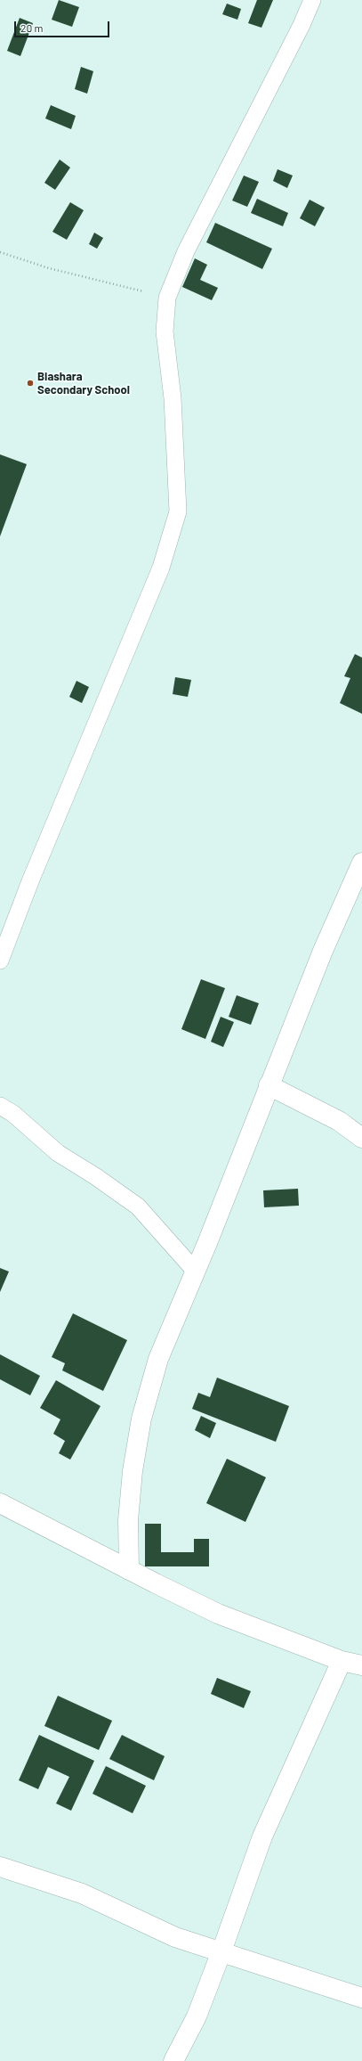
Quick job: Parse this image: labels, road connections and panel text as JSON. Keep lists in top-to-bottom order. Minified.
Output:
{"places":["Biashara Secondary School"],"scale_bar":"20 m"}
